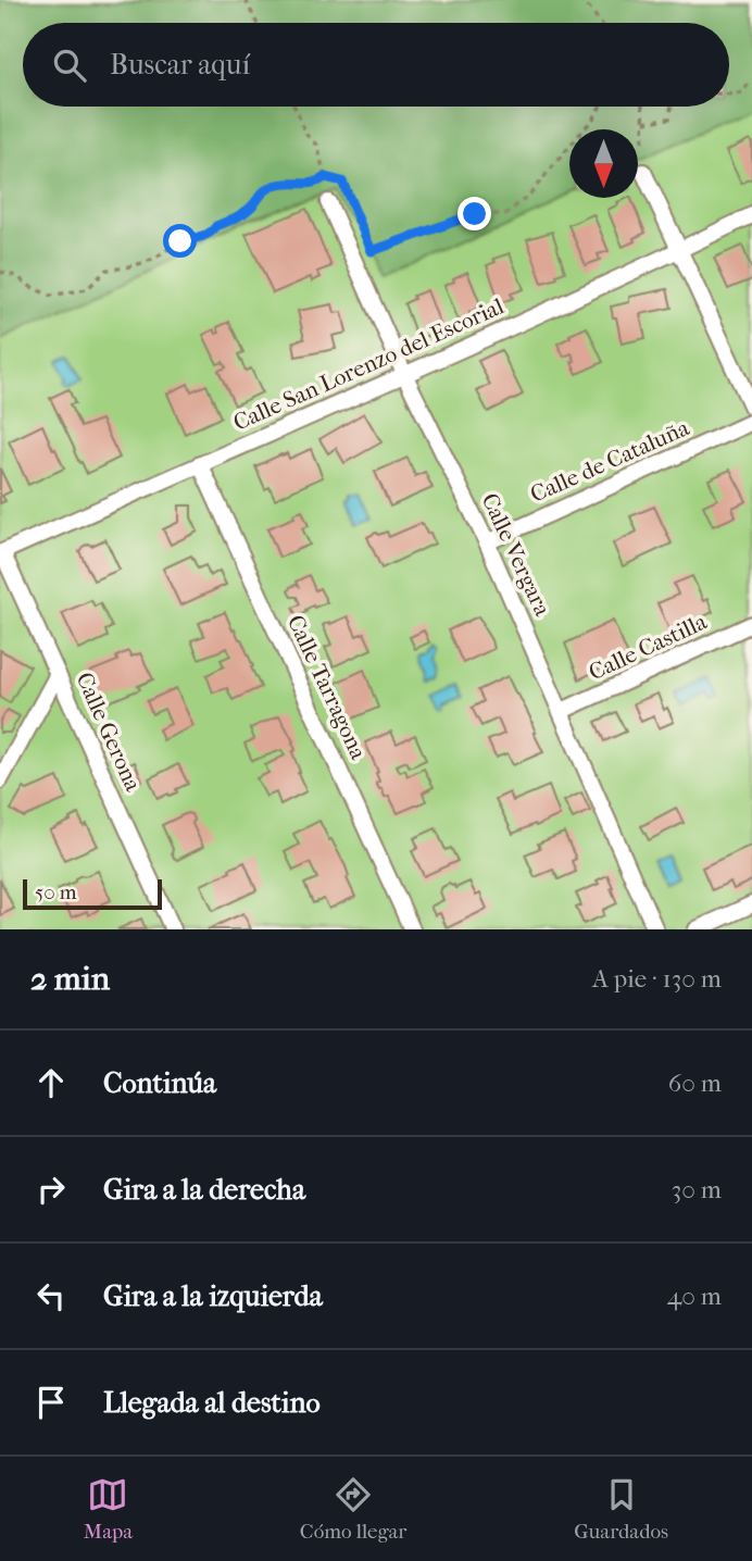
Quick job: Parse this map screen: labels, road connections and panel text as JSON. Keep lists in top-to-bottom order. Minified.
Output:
{"streets":{"street":["Calle San Lorenzo del Escorial","Calle de Cataluña","Calle Vergara","Calle Castilla","Calle Tarragona","Calle Gerona"]},"crossings":[["Calle San Lorenzo del Escorial","Calle Vergara"],["Calle San Lorenzo del Escorial","Calle Tarragona"],["Calle San Lorenzo del Escorial","Calle Gerona"],["Calle de Cataluña","Calle Vergara"],["Calle Vergara","Calle Castilla"]],"scale_bar":"50 m","north":"bottom","page":{"search":"Buscar aquí","scale":"50 m","heading":["2 min","A pie · 130 m"],"list":[["Continúa","60 m"],["Gira a la derecha","30 m"],["Gira a la izquierda","40 m"],"Llegada al destino"],"nav":["Mapa","Cómo llegar","Guardados"]}}
